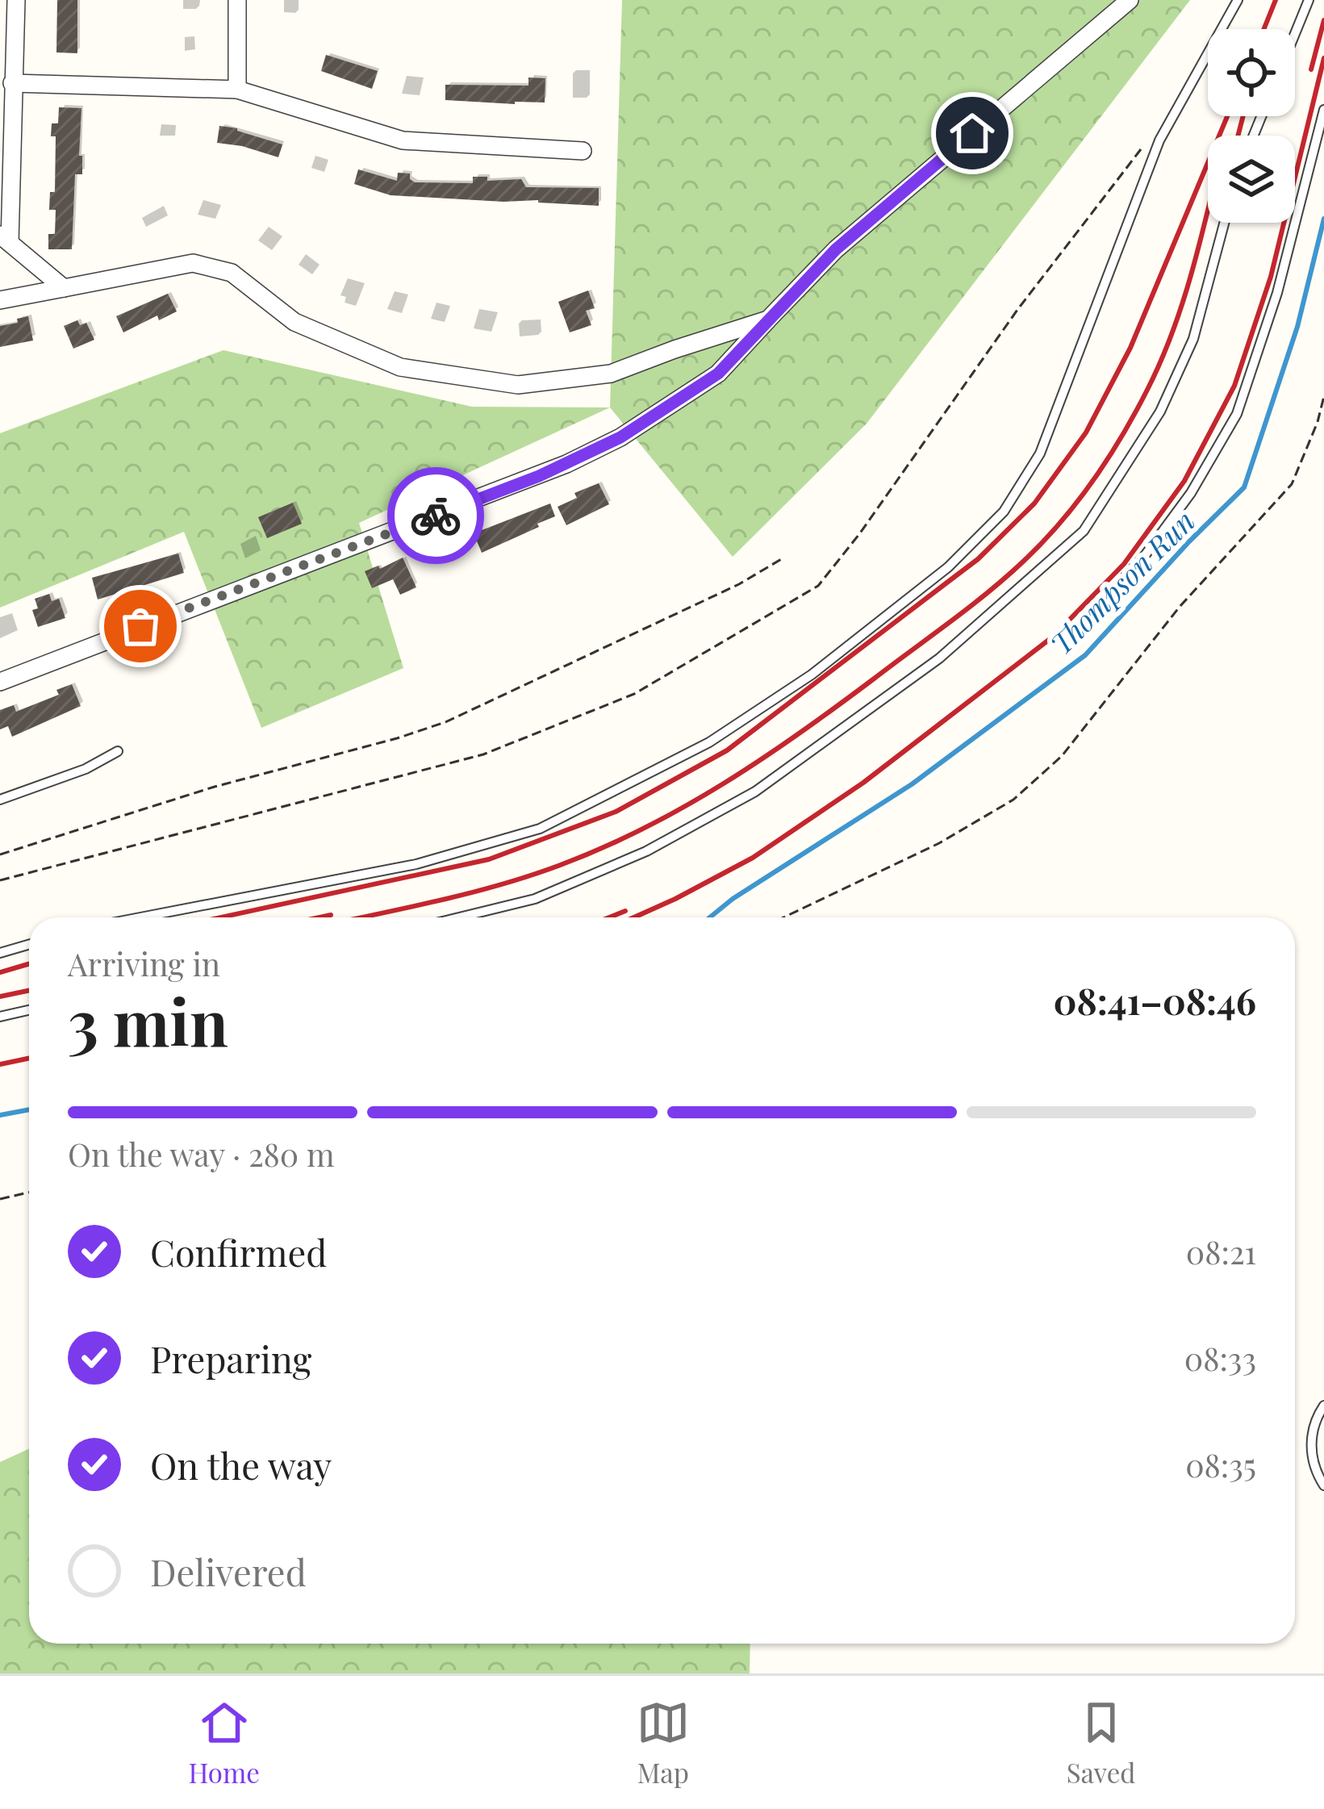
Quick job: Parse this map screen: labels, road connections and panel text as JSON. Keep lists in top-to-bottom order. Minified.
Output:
{"water":["Thompson Run"],"page":{"heading":["3 min","Arriving in","08:41–08:46"],"bar":"On the way · 280 m","list":[["Confirmed","08:21"],["Preparing","08:33"],["On the way","08:35"],"Delivered"],"tabs":["Home","Map","Saved"]}}
